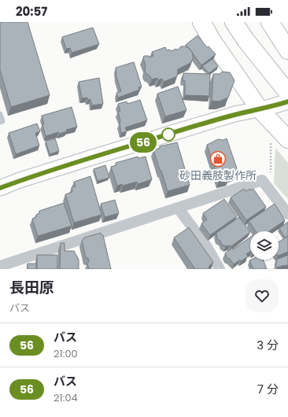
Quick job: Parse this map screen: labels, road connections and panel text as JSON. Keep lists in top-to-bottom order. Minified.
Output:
{"places":{"shop":["砂田義肢製作所"]},"lines":["bus line 56"],"page":{"status":"20:57","on_map":"56","heading":["長田原","バス"],"list":[{"mark":"56","name":"バス","note":"21:00","value":"3 分"},{"mark":"56","name":"バス","note":"21:04","value":"7 分"}]}}
